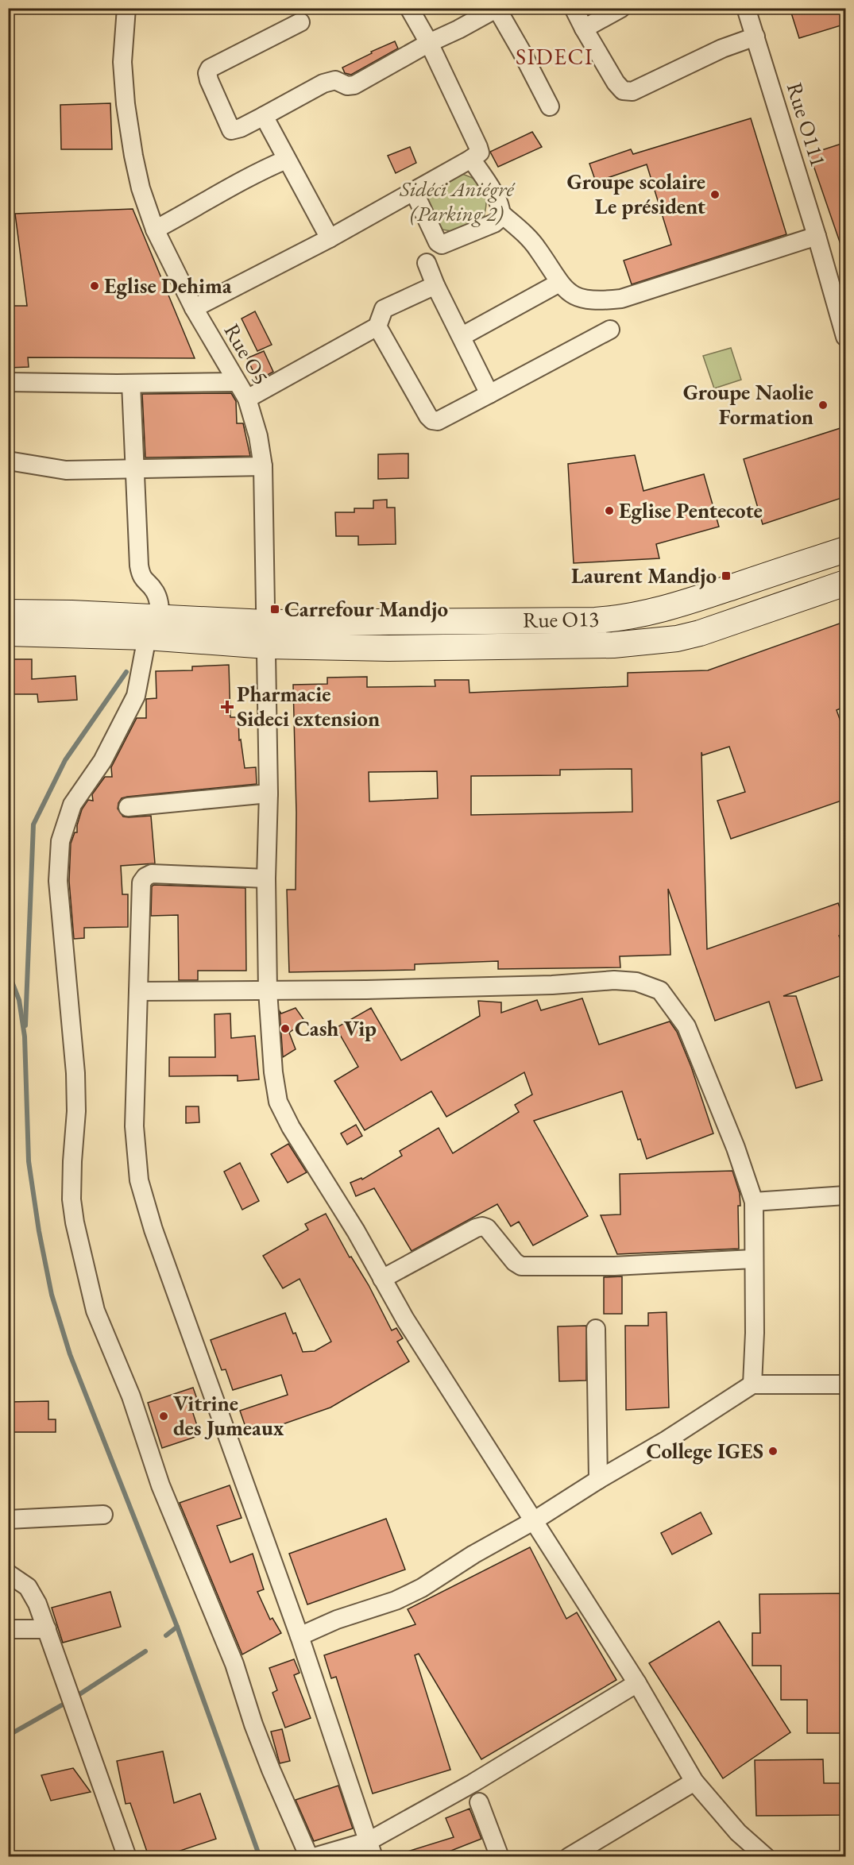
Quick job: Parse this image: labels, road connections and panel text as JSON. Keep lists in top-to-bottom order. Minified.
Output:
{"streets":{"main road":["Rue O13"],"street":["Rue O111","Rue O5"]},"crossings":[["Rue O5","Rue O13"]],"districts":["SIDECI"],"parks":["Sidéci Aniégré (Parking 2)"],"places":{"other":["Groupe scolaire Le président","Eglise Dehima","Groupe Naolie Formation","Eglise Pentecote","Cash Vip","Vitrine des Jumeaux","College IGES"],"transit":["Laurent Mandjo","Carrefour Mandjo"],"health":["Pharmacie Sideci extension"]}}
